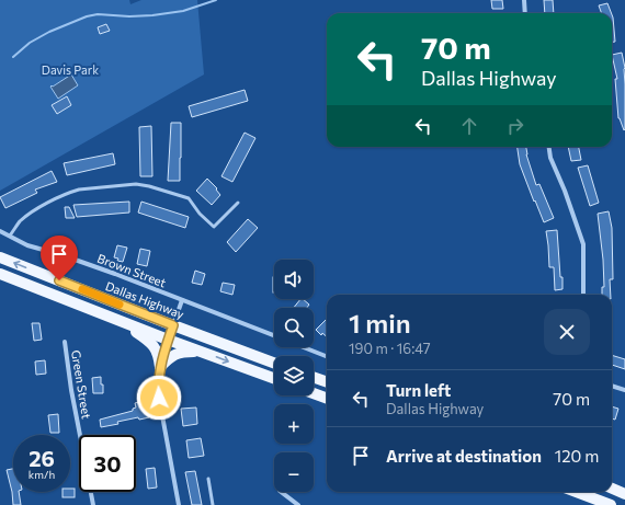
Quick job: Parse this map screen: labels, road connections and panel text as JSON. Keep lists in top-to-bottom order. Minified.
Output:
{"streets":{"main road":["Dallas Highway"],"street":["Brown Street","Green Street"]},"parks":["Davis Park"],"page":{"turn":["70 m","Dallas Highway"],"map_buttons":["+","−"],"heading":["1 min","190 m · 16:47"],"list":[{"name":"Turn left","note":"Dallas Highway","value":"70 m"},{"name":"Arrive at destination","value":"120 m"}],"speed":"26 km/h","limit":"30"}}
